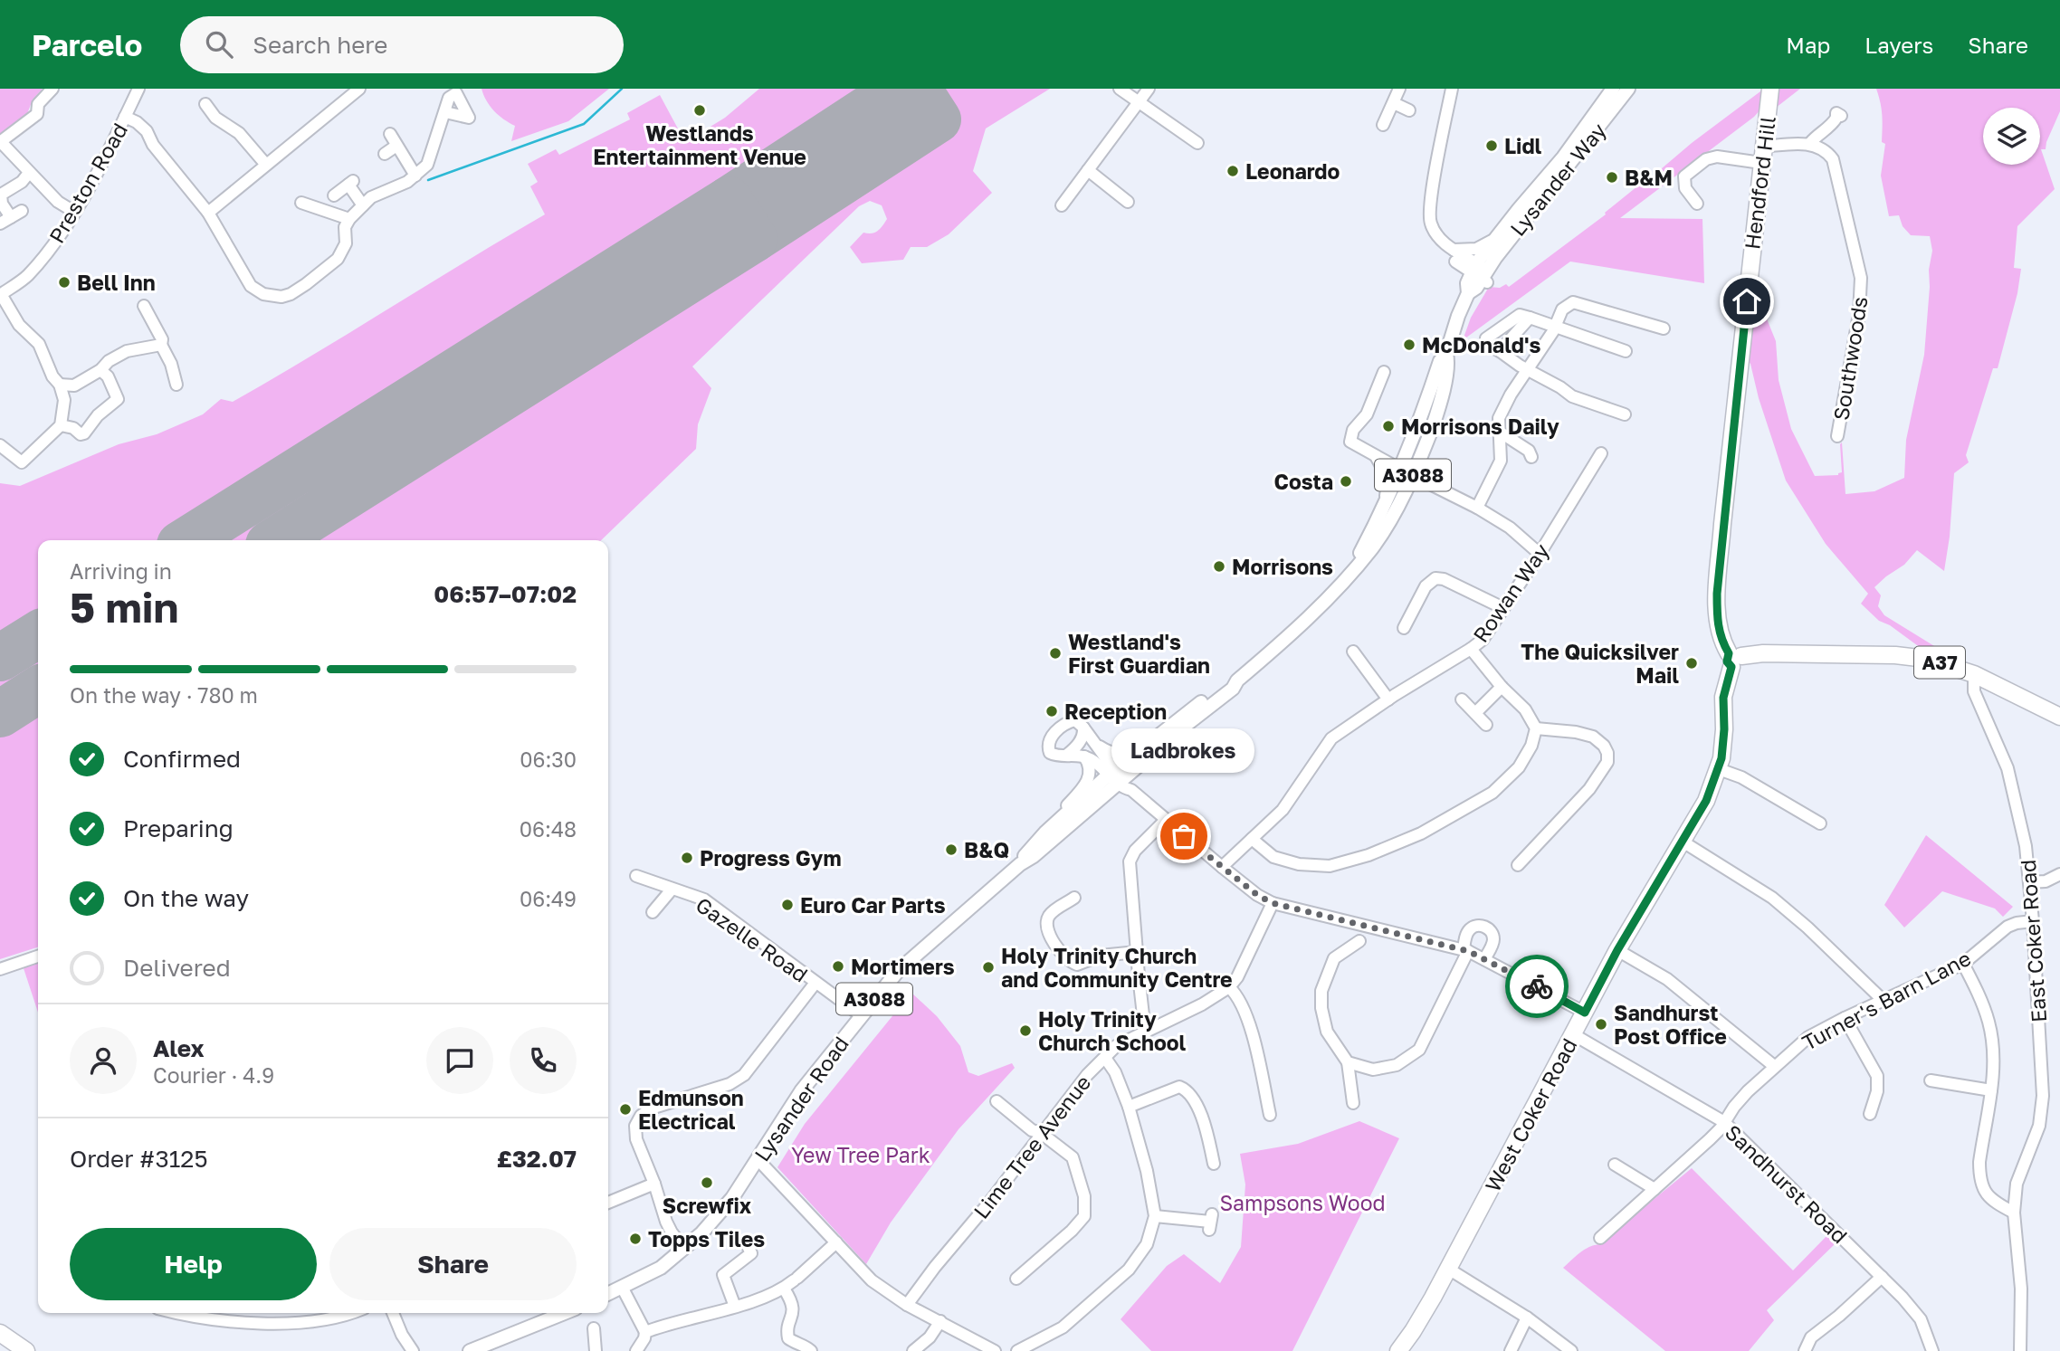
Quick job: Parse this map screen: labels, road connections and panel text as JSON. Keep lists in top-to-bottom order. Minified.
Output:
{"streets":{"highway":["Hendford Hill","A37","West Coker Road"],"main road":["Lysander Way","A3088","Lysander Road"],"street":["Preston Road","Southwoods","Rowan Way","Gazelle Road","East Coker Road","Turner's Barn Lane","Lime Tree Avenue","Sandhurst Road"]},"crossings":[["Lysander Way","Lysander Road"],["Hendford Hill","A37"],["Hendford Hill","West Coker Road"],["A37","East Coker Road"],["A37","West Coker Road"],["Gazelle Road","Lysander Road"],["East Coker Road","Turner's Barn Lane"],["Turner's Barn Lane","Sandhurst Road"],["West Coker Road","Sandhurst Road"]],"parks":["Yew Tree Park","Sampsons Wood"],"places":["Westlands Entertainment Venue","Lidl","Leonardo","B&M","Bell Inn","McDonald's","Morrisons Daily","Costa","Morrisons","Westland's First Guardian","The Quicksilver Mail","Reception","Ladbrokes","B&Q","Progress Gym","Euro Car Parts","Mortimers","Holy Trinity Church and Community Centre","Sandhurst Post Office","Holy Trinity Church School","Edmunson Electrical","Screwfix","Topps Tiles"],"page":{"header":"Parcelo","search":"Search here","nav":["Map","Layers","Share"],"heading":["5 min","Arriving in","06:57–07:02"],"panel":["Alex","Courier · 4.9","Order #3125","£32.07"],"bar":"On the way · 780 m","list":[["Confirmed","06:30"],["Preparing","06:48"],["On the way","06:49"],"Delivered"],"bubble":"Ladbrokes","buttons":["Help","Share"]}}
